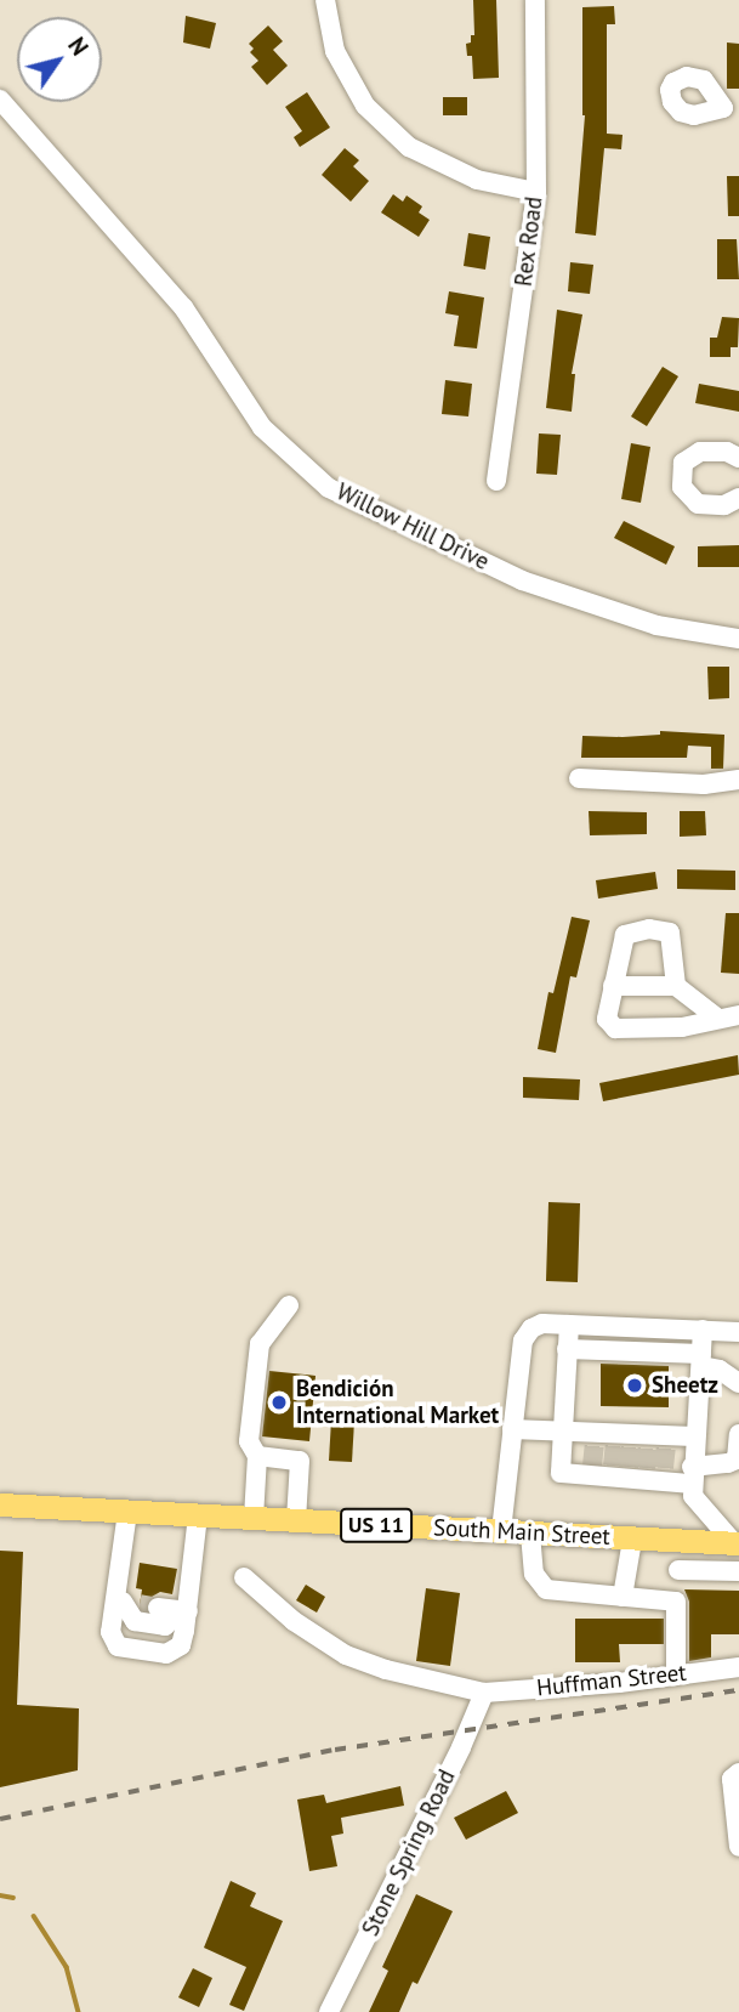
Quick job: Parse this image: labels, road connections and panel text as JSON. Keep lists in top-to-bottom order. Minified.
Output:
{"streets":{"main road":["US 11","South Main Street"],"street":["Rex Road","Willow Hill Drive","Huffman Street","Stone Spring Road"]},"crossings":[["Huffman Street","Stone Spring Road"]],"places":["Sheetz","Bendición International Market"],"north":"top right"}
